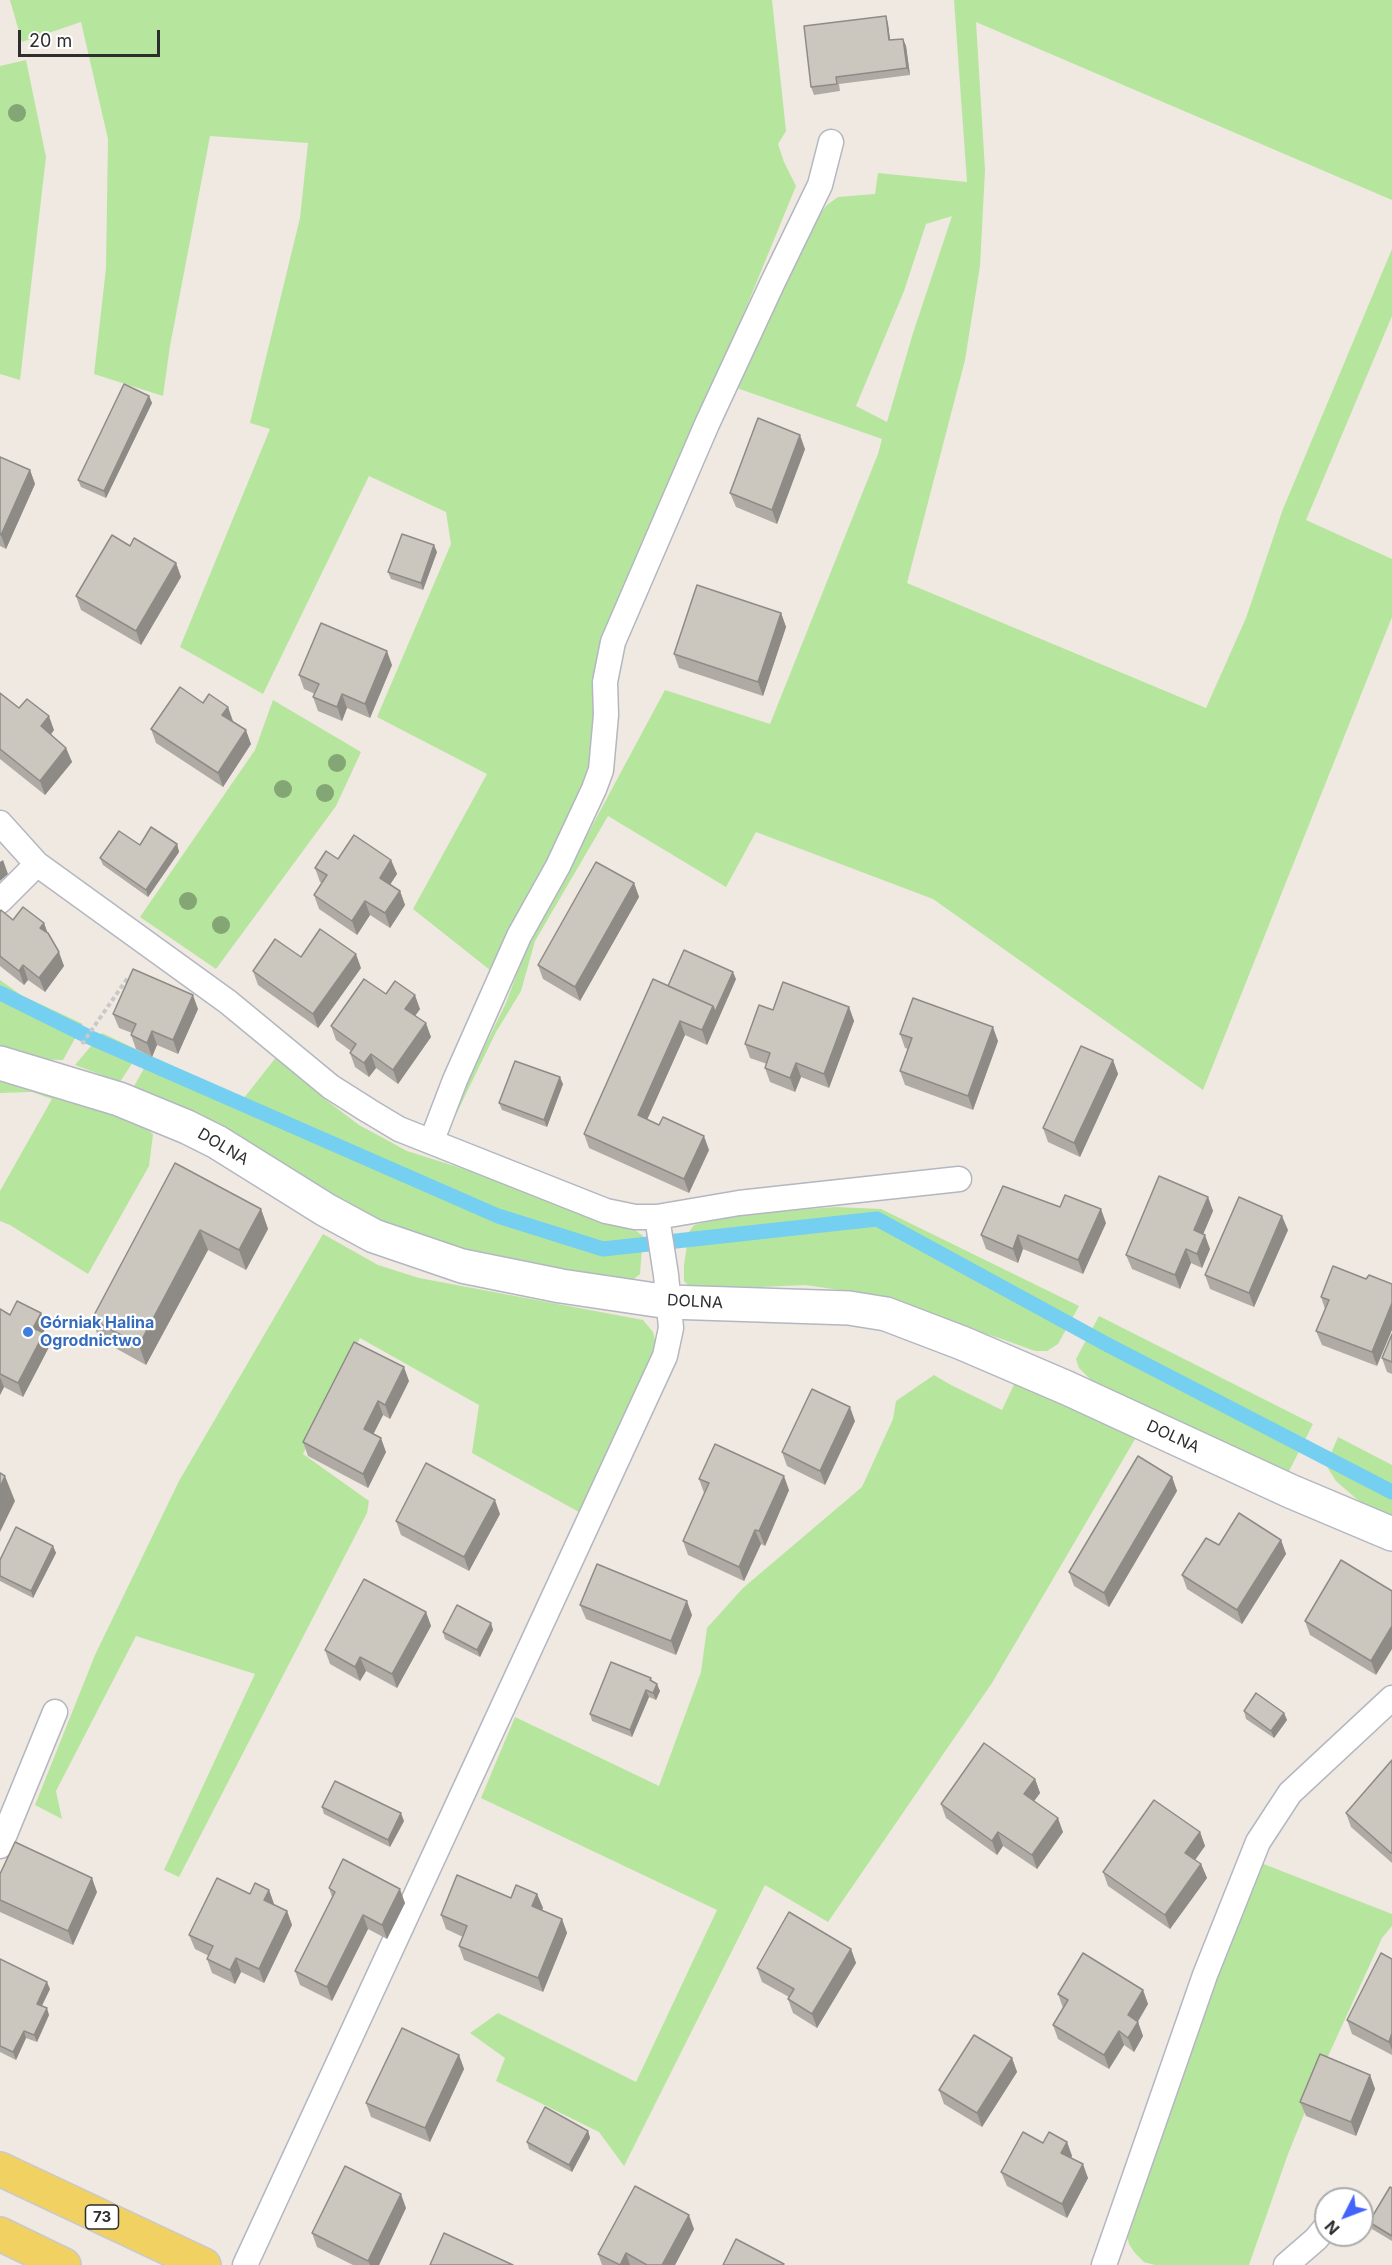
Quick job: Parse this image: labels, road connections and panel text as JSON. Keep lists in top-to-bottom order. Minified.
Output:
{"streets":{"main road":["73"],"street":["DOLNA"]},"places":["Górniak Halina Ogrodnictwo"],"scale_bar":"20 m","north":"bottom left"}
